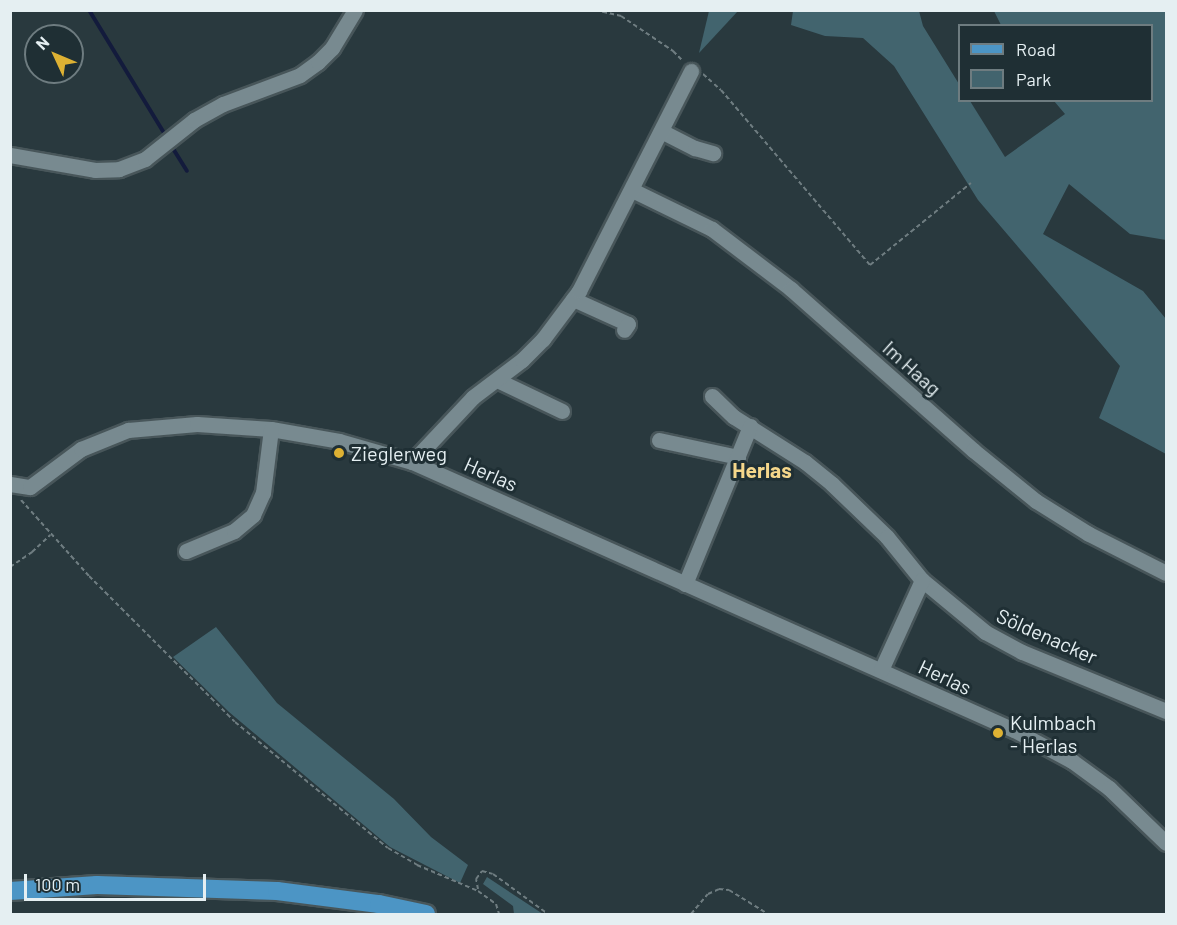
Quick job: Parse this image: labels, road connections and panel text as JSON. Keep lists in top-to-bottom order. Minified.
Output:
{"streets":{"street":["Im Haag","Herlas","Söldenacker"]},"districts":["Herlas"],"places":["Zieglerweg","Kulmbach - Herlas"],"legend":["Road","Park"],"scale_bar":"100 m","north":"top left"}
